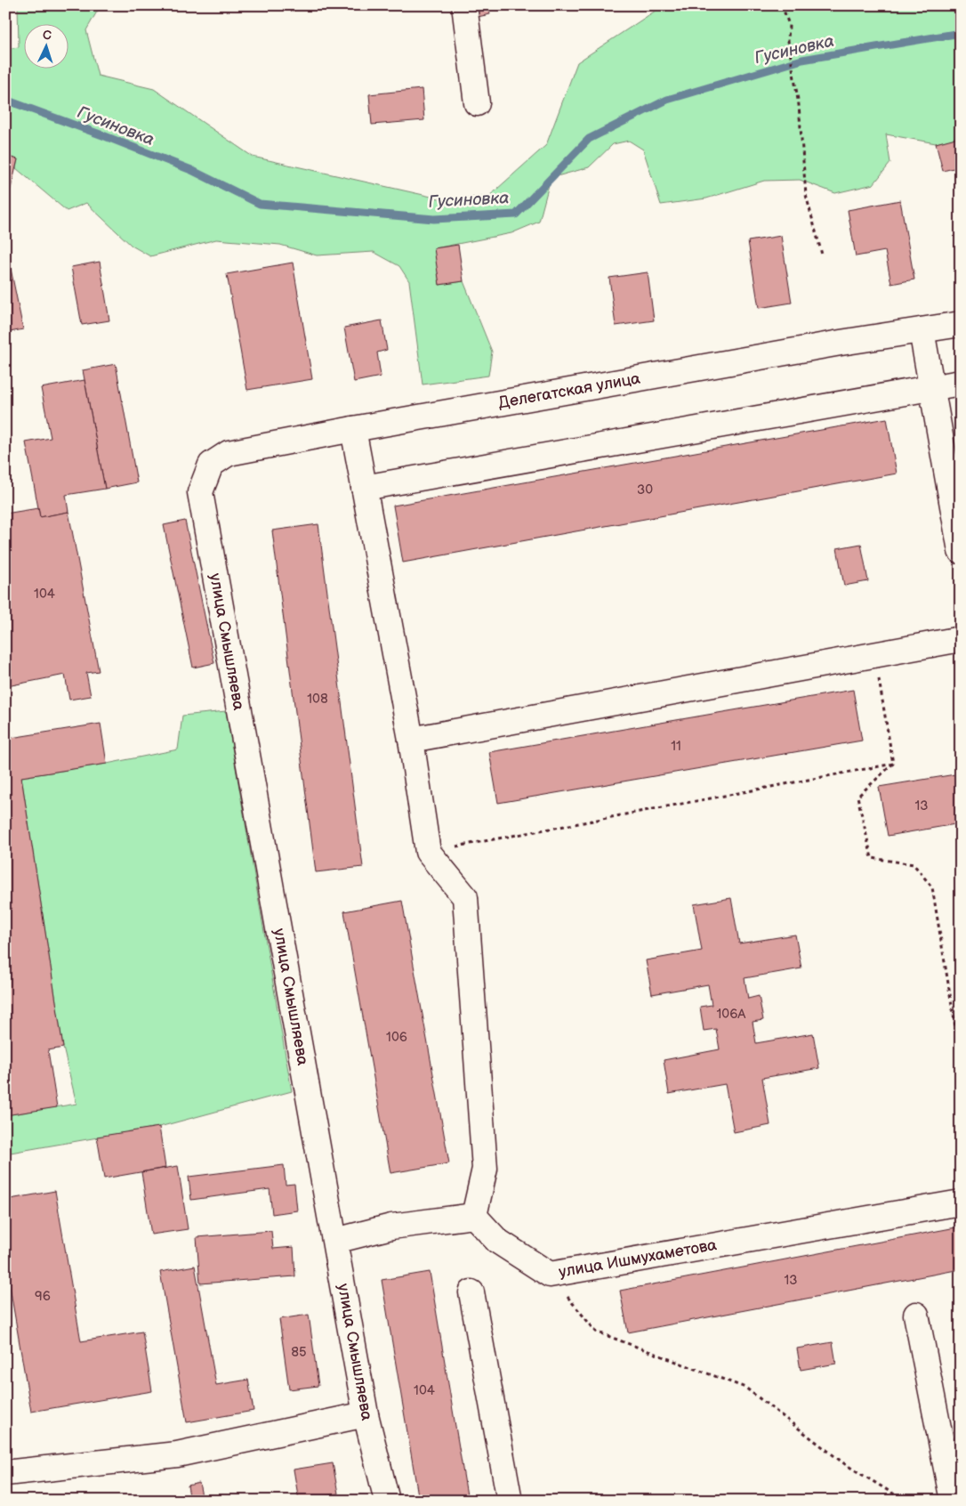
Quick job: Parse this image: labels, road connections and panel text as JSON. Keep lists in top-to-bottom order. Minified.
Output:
{"streets":{"street":["Делегатская улица","улица Смышляева","улица Ишмухаметова"]},"crossings":[["Делегатская улица","улица Смышляева"]],"water":["Гусиновка"],"house_numbers":["30","104","108","11","13","106А","106","13","96","85","104"],"north":"top"}
